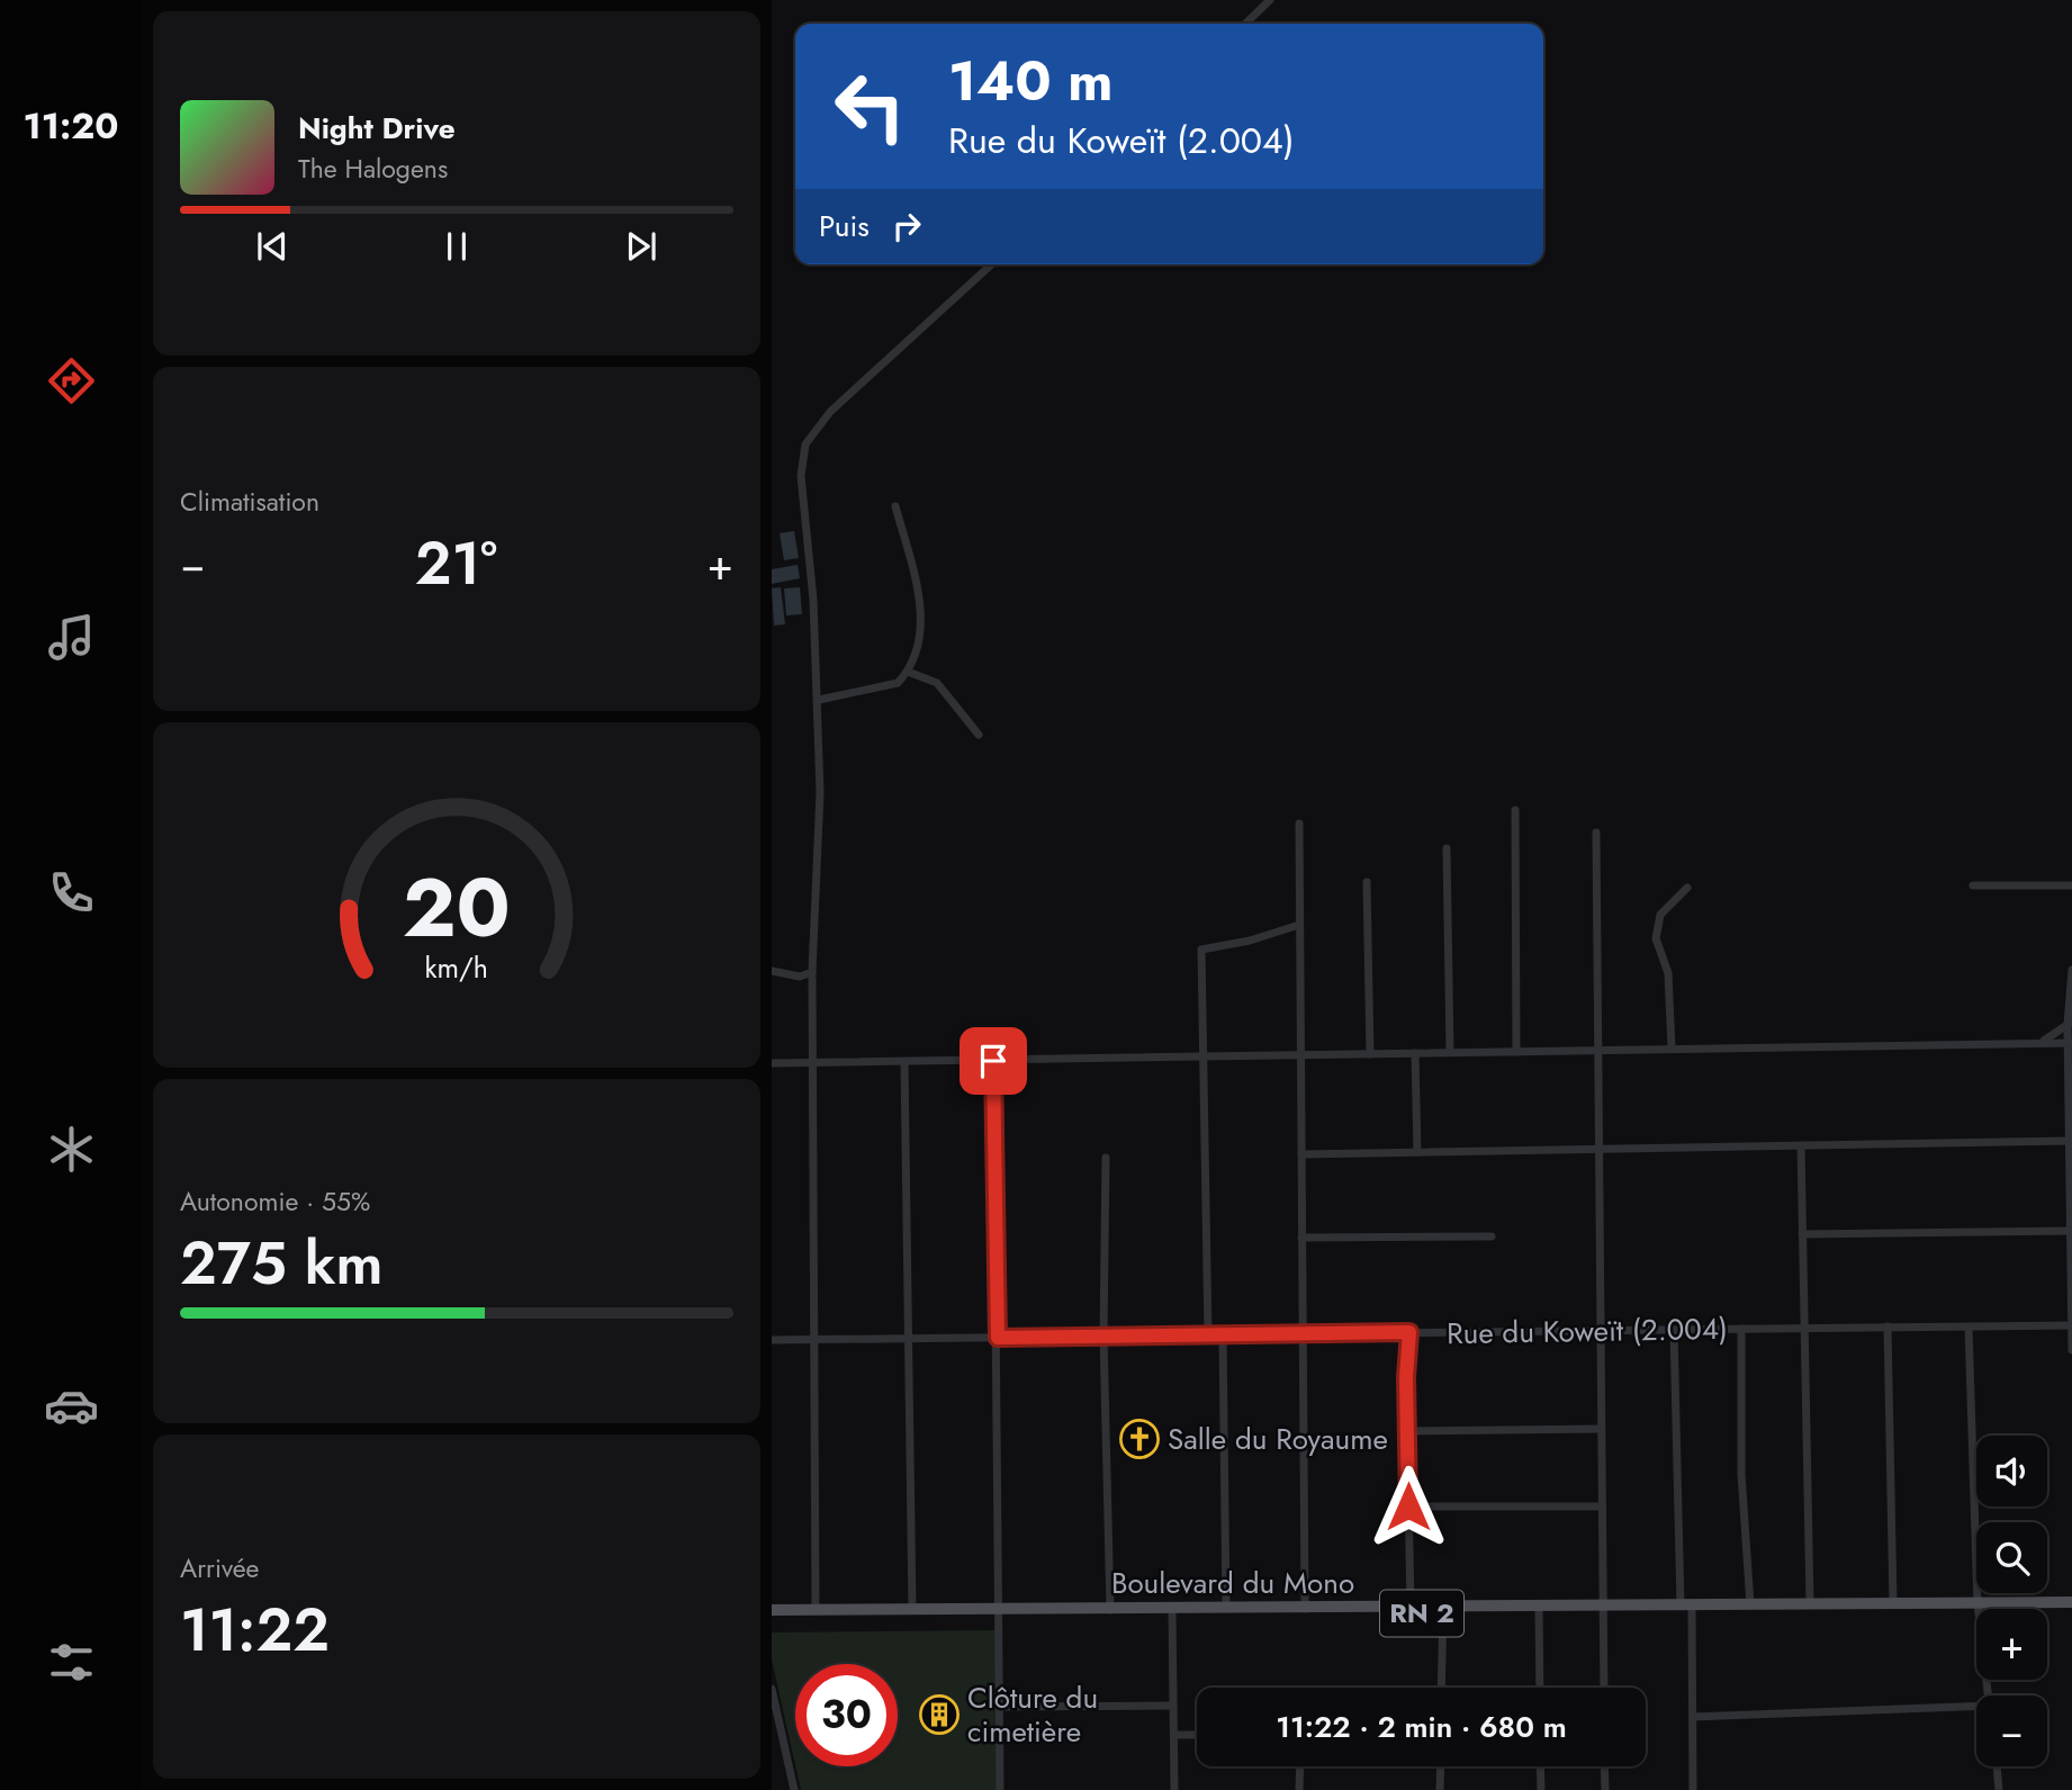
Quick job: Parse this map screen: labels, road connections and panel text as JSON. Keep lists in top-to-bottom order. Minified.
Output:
{"streets":{"main road":["Boulevard du Mono","RN 2"],"street":["Rue du Koweït (2.004)"]},"places":{"church":["Salle du Royaume"],"building":["Clôture du cimetière"]},"page":{"tabs":"11:20","turn":["140 m","Rue du Koweït (2.004)"],"song":["Night Drive","The Halogens"],"then":"Puis","tile":["Climatisation",["Autonomie · 55%","275 km"],["Arrivée","11:22"]],"heat":["−","21°","+"],"map_buttons":["+","−"],"limit":"30","trip":"11:22 · 2 min · 680 m","gauge":["20","km/h"]}}
